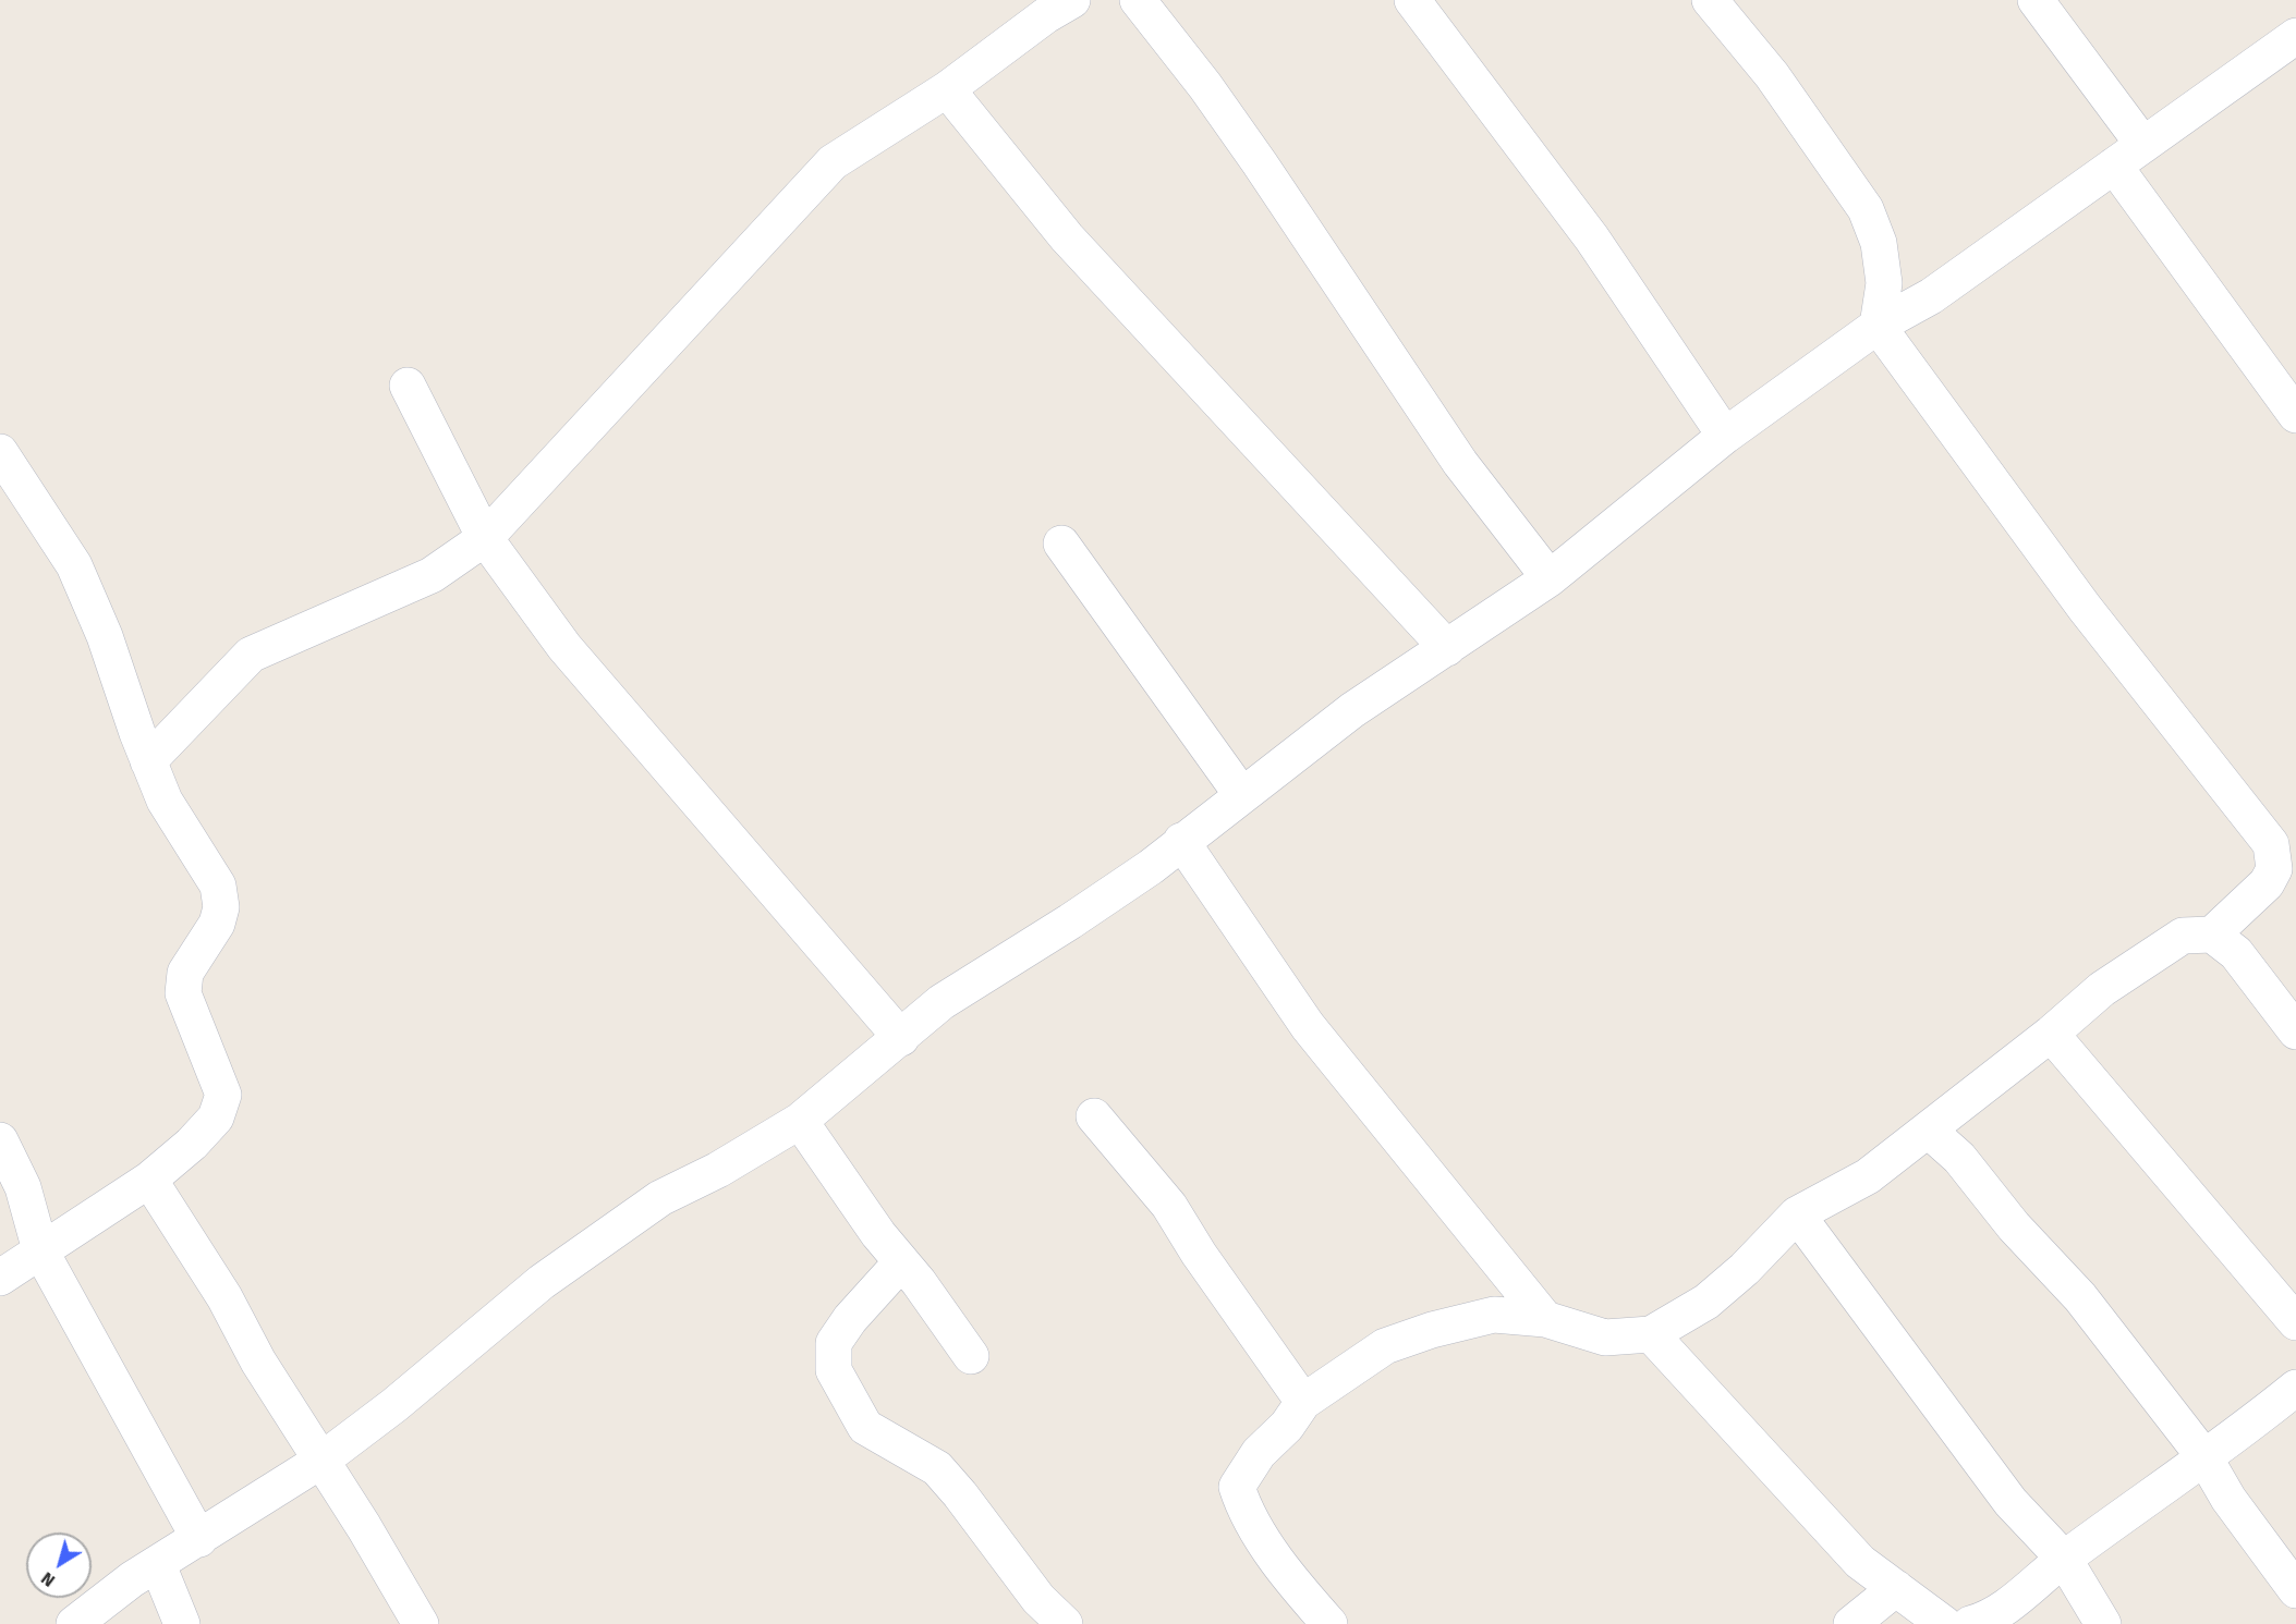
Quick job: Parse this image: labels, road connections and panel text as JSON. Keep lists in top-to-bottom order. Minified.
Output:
{"north":"bottom left"}
